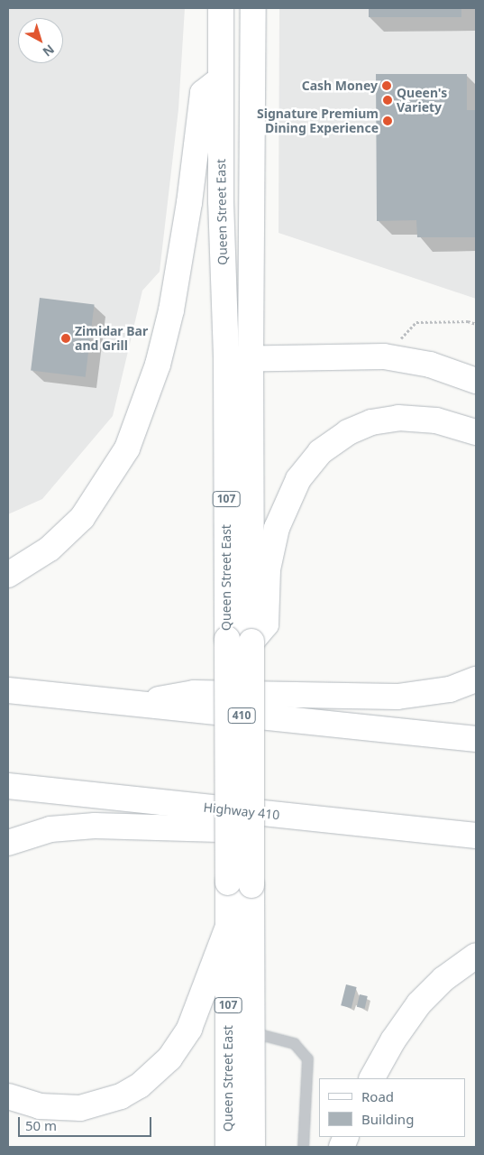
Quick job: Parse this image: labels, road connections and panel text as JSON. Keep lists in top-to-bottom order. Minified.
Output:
{"streets":{"main road":["Queen Street East","107","410","Highway 410"]},"places":["Cash Money","Queen's Variety","Signature Premium Dining Experience","Zimidar Bar and Grill"],"legend":["Road","Building"],"scale_bar":"50 m","north":"bottom right"}
